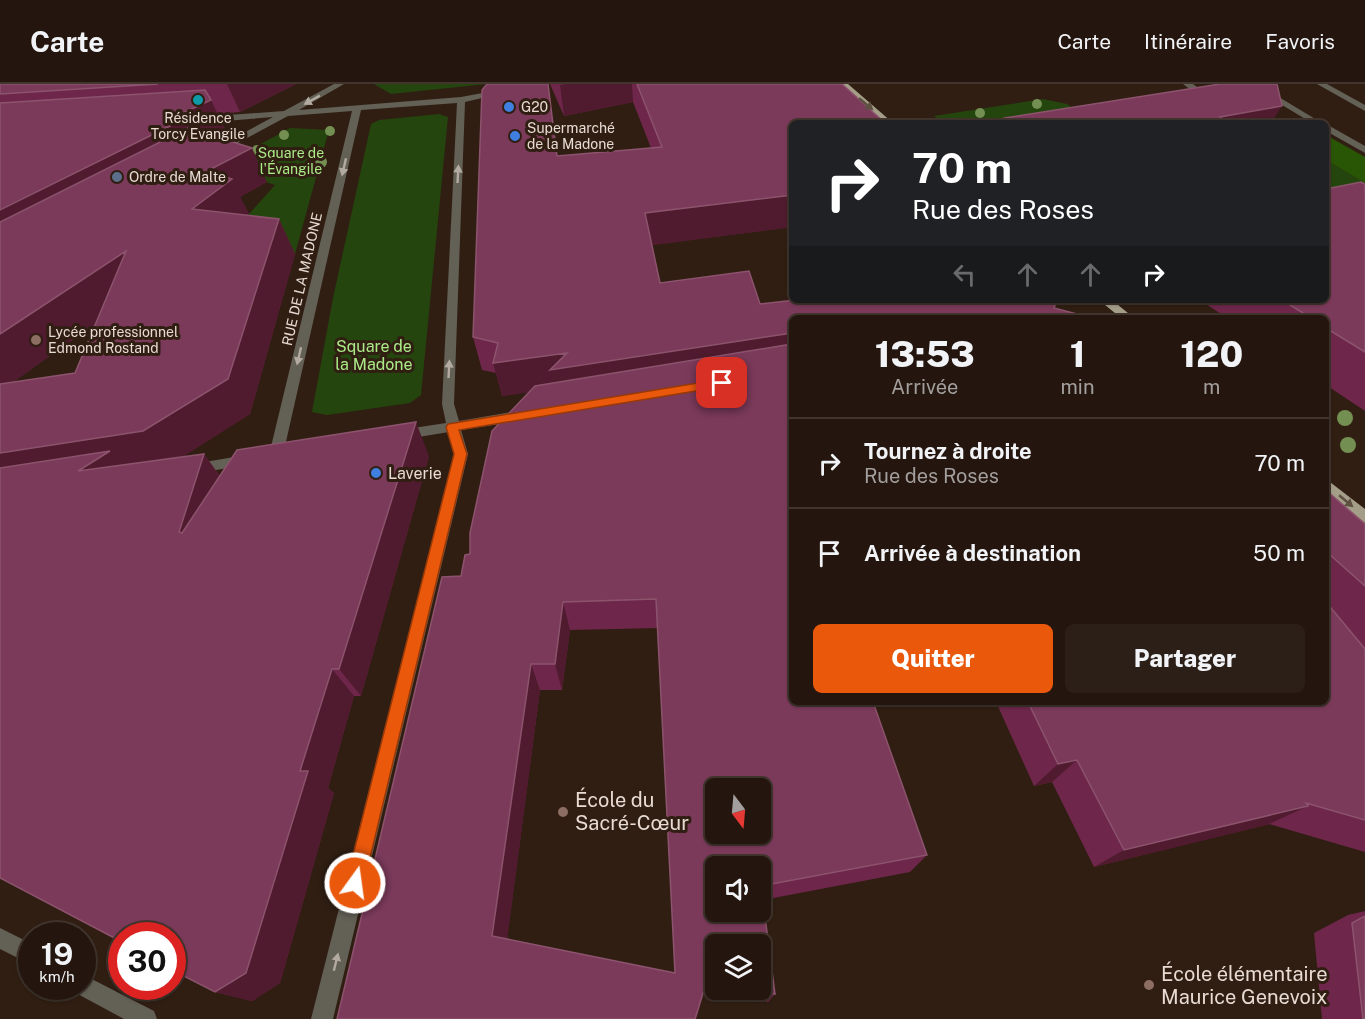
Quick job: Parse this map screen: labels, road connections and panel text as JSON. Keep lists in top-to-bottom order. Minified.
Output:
{"streets":{"street":["RUE DE LA MADONE"]},"parks":["Square de l'Évangile","Square de la Madone"],"places":["Résidence Torcy Evangile","G20","Supermarché de la Madone","Ordre de Malte","Lycée professionnel Edmond Rostand","Laverie","École du Sacré-Cœur","École élémentaire Maurice Genevoix"],"north":"bottom","page":{"header":"Carte","nav":["Carte","Itinéraire","Favoris"],"turn":["70 m","Rue des Roses"],"eta":["13:53","Arrivée","1","min","120","m"],"list":[{"name":"Tournez à droite","note":"Rue des Roses","value":"70 m"},{"name":"Arrivée à destination","value":"50 m"}],"buttons":["Quitter","Partager"],"speed":"19 km/h","limit":"30"}}
